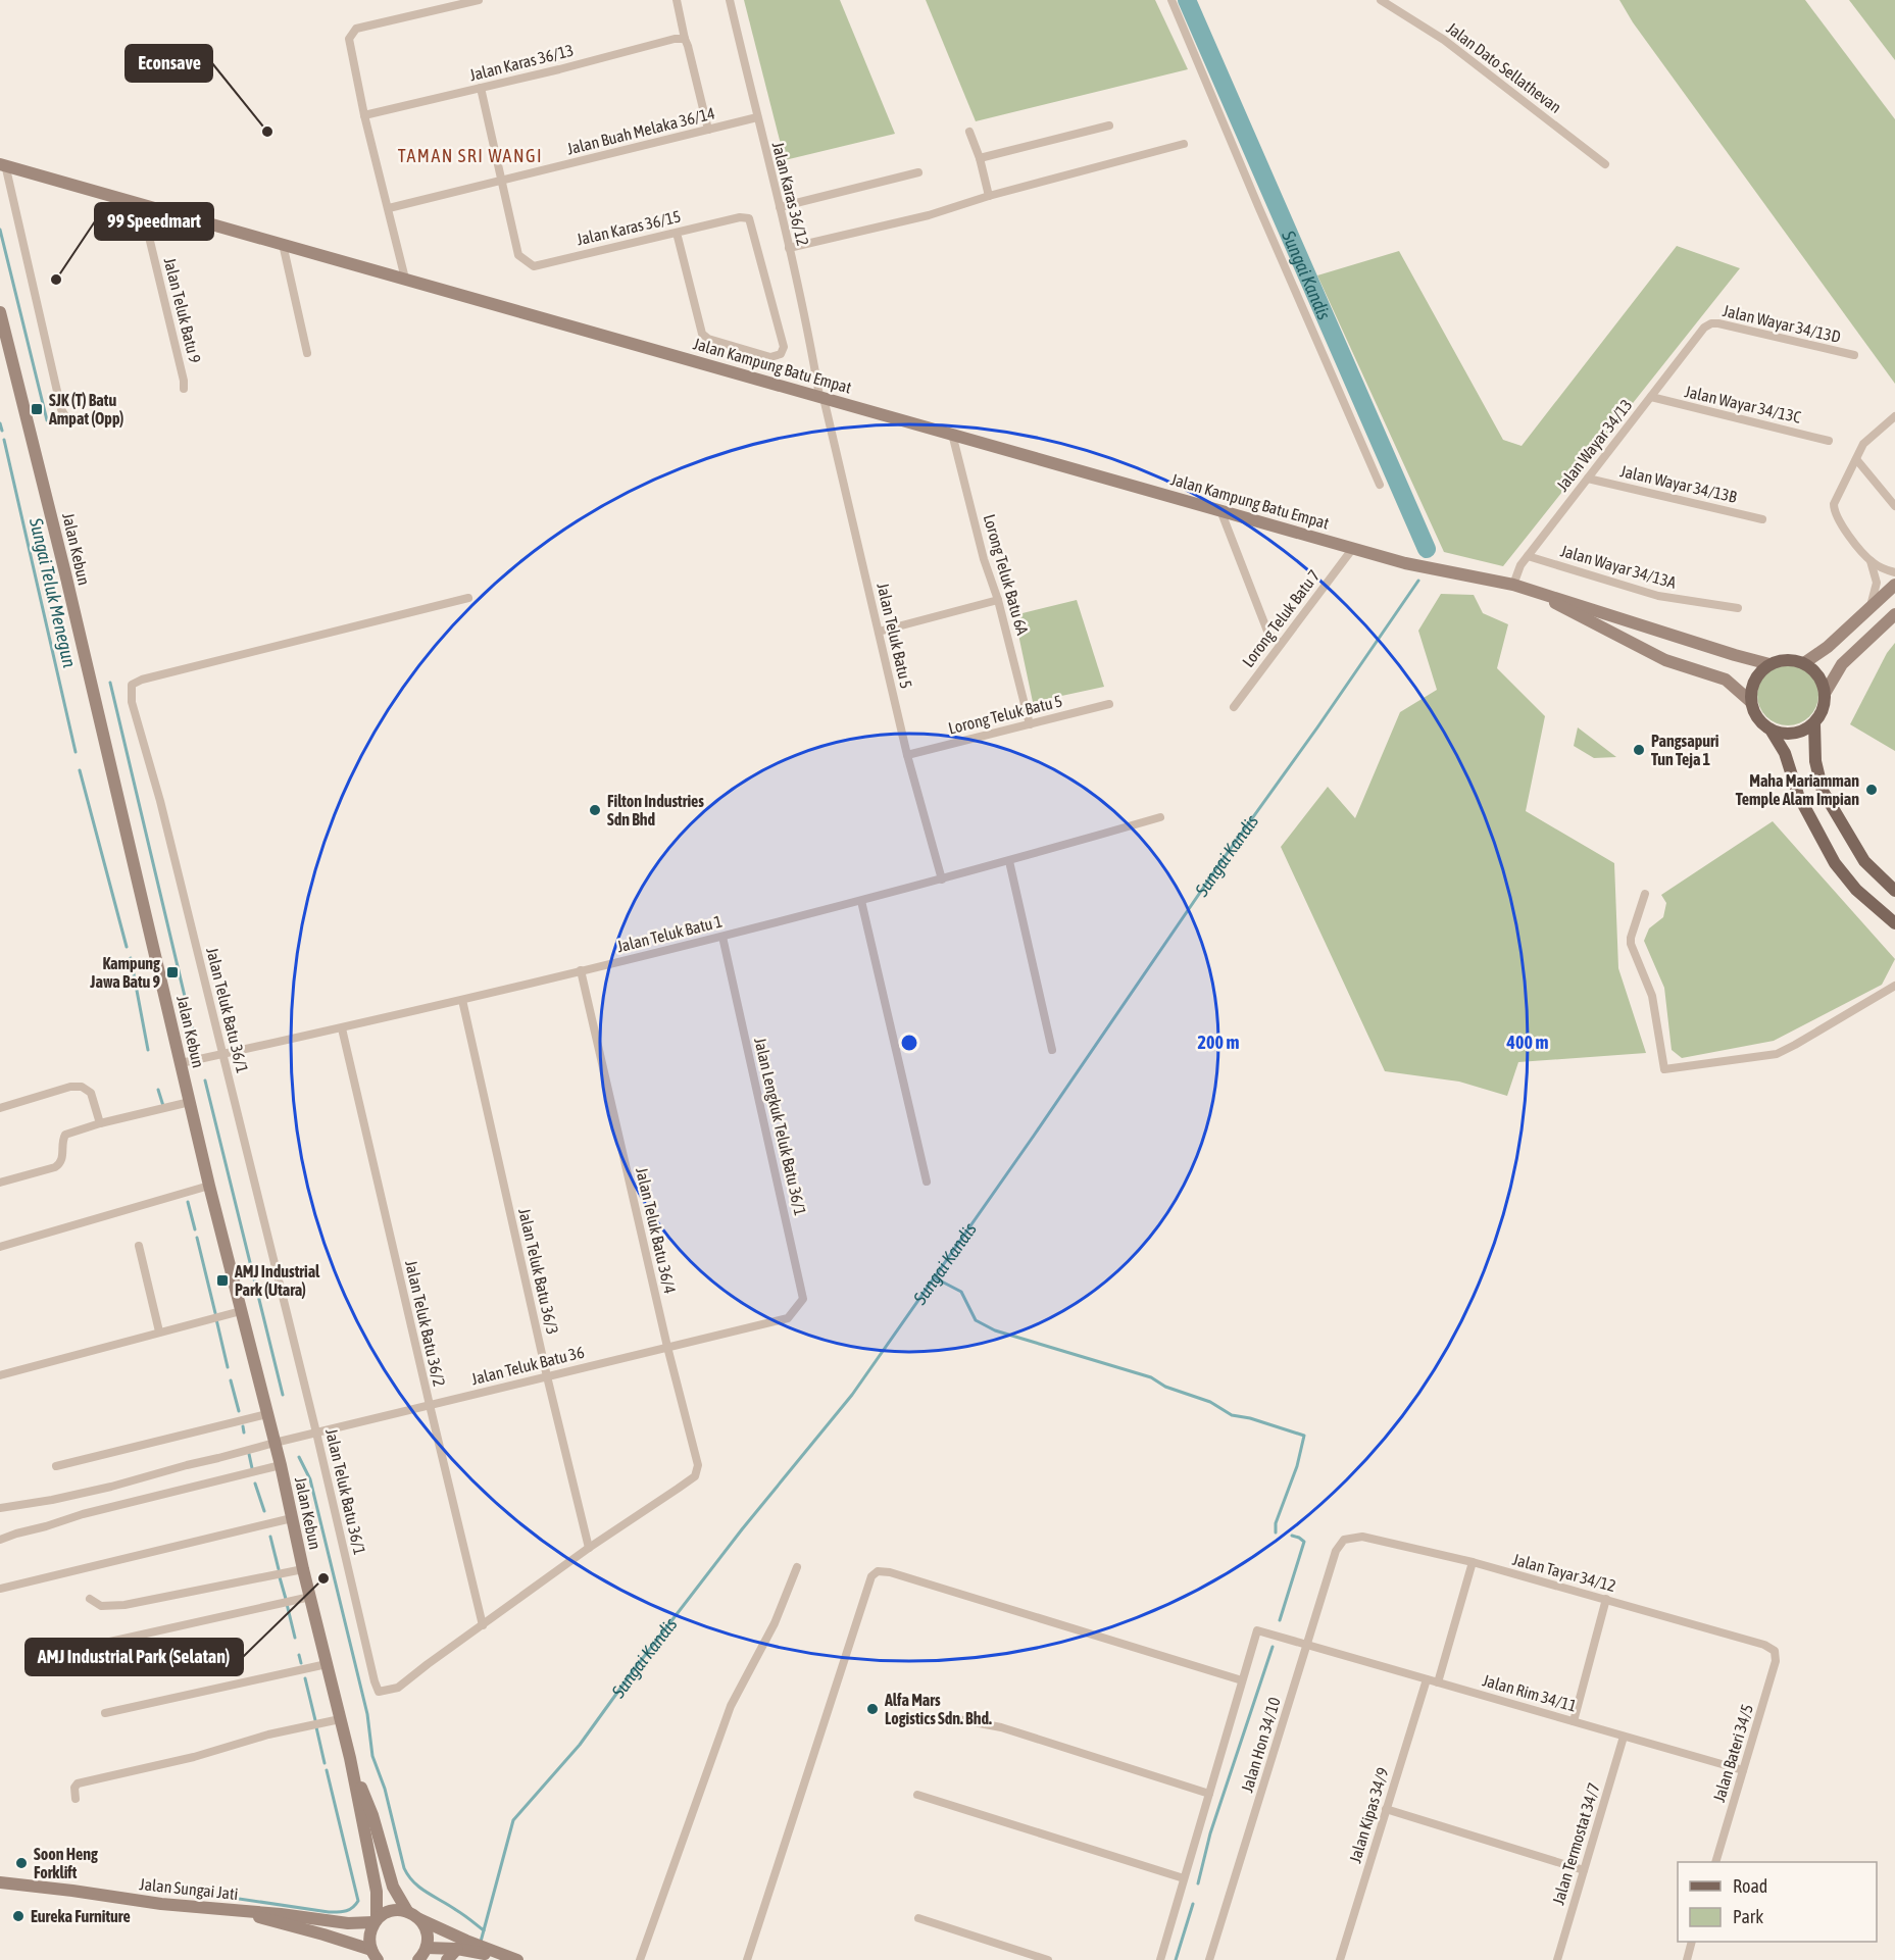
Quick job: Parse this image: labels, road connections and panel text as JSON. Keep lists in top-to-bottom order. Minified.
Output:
{"streets":{"main road":["Jalan Kampung Batu Empat","Jalan Kebun","Jalan Sungai Jati"],"street":["Jalan Karas 36/13","Jalan Dato Sellathevan","Jalan Buah Melaka 36/14","Jalan Karas 36/12","Jalan Karas 36/15","Jalan Teluk Batu 9","Jalan Wayar 34/13D","Jalan Wayar 34/13C","Jalan Wayar 34/13","Jalan Wayar 34/13B","Jalan Wayar 34/13A","Lorong Teluk Batu 6A","Lorong Teluk Batu 7","Jalan Teluk Batu 5","Lorong Teluk Batu 5","Jalan Teluk Batu 1","Jalan Teluk Batu 36/1","Jalan Lengkuk Teluk Batu 36/1","Jalan Teluk Batu 36/4","Jalan Teluk Batu 36/3","Jalan Teluk Batu 36/2","Jalan Teluk Batu 36","Jalan Tayar 34/12","Jalan Rim 34/11","Jalan Hon 34/10","Jalan Bateri 34/5","Jalan Kipas 34/9","Jalan Termostat 34/7"]},"crossings":[["Jalan Buah Melaka 36/14","Jalan Karas 36/12"],["Jalan Buah Melaka 36/14","Jalan Karas 36/15"],["Jalan Karas 36/12","Jalan Kampung Batu Empat"],["Jalan Karas 36/12","Jalan Teluk Batu 5"],["Jalan Teluk Batu 9","Jalan Kampung Batu Empat"],["Jalan Wayar 34/13D","Jalan Wayar 34/13"],["Jalan Kampung Batu Empat","Jalan Wayar 34/13"],["Jalan Kampung Batu Empat","Lorong Teluk Batu 6A"],["Jalan Kampung Batu Empat","Lorong Teluk Batu 7"],["Jalan Kampung Batu Empat","Jalan Teluk Batu 5"],["Jalan Wayar 34/13C","Jalan Wayar 34/13"],["Jalan Wayar 34/13","Jalan Wayar 34/13B"],["Jalan Wayar 34/13","Jalan Wayar 34/13A"],["Jalan Kebun","Jalan Teluk Batu 1"],["Jalan Kebun","Jalan Teluk Batu 36"],["Jalan Kebun","Jalan Sungai Jati"],["Lorong Teluk Batu 6A","Lorong Teluk Batu 5"],["Jalan Teluk Batu 5","Lorong Teluk Batu 5"],["Jalan Teluk Batu 5","Jalan Teluk Batu 1"],["Jalan Teluk Batu 1","Jalan Teluk Batu 36/1"],["Jalan Teluk Batu 1","Jalan Lengkuk Teluk Batu 36/1"],["Jalan Teluk Batu 1","Jalan Teluk Batu 36/4"],["Jalan Teluk Batu 1","Jalan Teluk Batu 36/3"],["Jalan Teluk Batu 1","Jalan Teluk Batu 36/2"],["Jalan Teluk Batu 36/1","Jalan Teluk Batu 36/4"],["Jalan Teluk Batu 36/1","Jalan Teluk Batu 36"],["Jalan Lengkuk Teluk Batu 36/1","Jalan Teluk Batu 36"],["Jalan Teluk Batu 36/4","Jalan Teluk Batu 36/3"],["Jalan Teluk Batu 36/4","Jalan Teluk Batu 36/2"],["Jalan Teluk Batu 36/4","Jalan Teluk Batu 36"],["Jalan Teluk Batu 36/3","Jalan Teluk Batu 36"],["Jalan Teluk Batu 36/2","Jalan Teluk Batu 36"],["Jalan Tayar 34/12","Jalan Hon 34/10"],["Jalan Tayar 34/12","Jalan Bateri 34/5"],["Jalan Rim 34/11","Jalan Hon 34/10"],["Jalan Rim 34/11","Jalan Bateri 34/5"],["Jalan Rim 34/11","Jalan Kipas 34/9"],["Jalan Rim 34/11","Jalan Termostat 34/7"]],"districts":["TAMAN SRI WANGI"],"water":["Sungai Kandis","Sungai Teluk Menegun"],"places":{"other":["Econsave","99 Speedmart","Pangsapuri Tun Teja 1","Maha Mariamman Temple Alam Impian","Filton Industries Sdn Bhd","AMJ Industrial Park (Selatan)","Alfa Mars Logistics Sdn. Bhd.","Soon Heng Forklift","Eureka Furniture"],"transit":["SJK (T) Batu Ampat (Opp)","Kampung Jawa Batu 9","AMJ Industrial Park (Utara)"]},"legend":["Road","Park"],"rings":["200 m","400 m"]}
